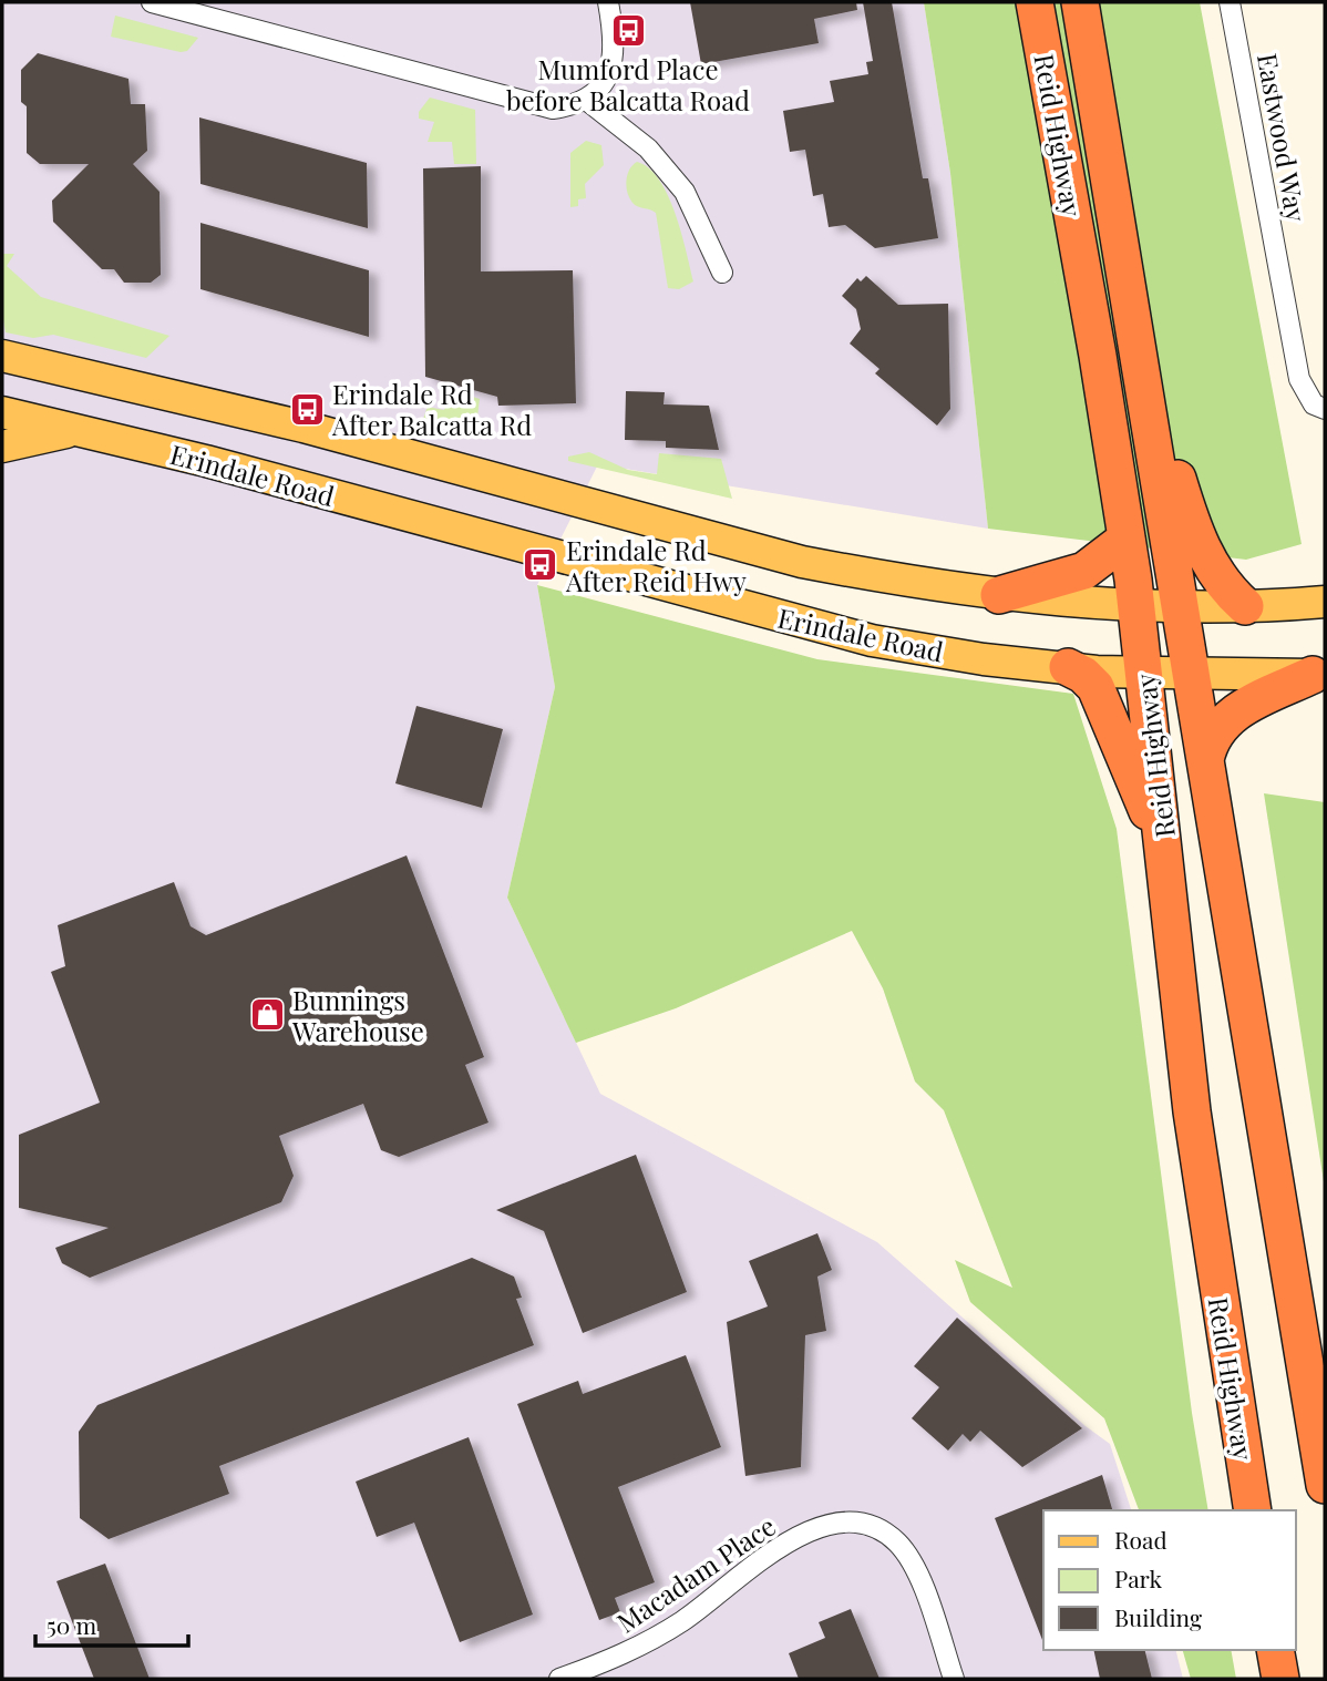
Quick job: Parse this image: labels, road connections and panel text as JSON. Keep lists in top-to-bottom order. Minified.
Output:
{"streets":{"highway":["Reid Highway"],"main road":["Erindale Road"],"street":["Eastwood Way","Macadam Place"]},"crossings":[["Reid Highway","Erindale Road"]],"places":{"bus stop":["Mumford Place before Balcatta Road","Erindale Rd After Balcatta Rd","Erindale Rd After Reid Hwy"],"shop":["Bunnings Warehouse"]},"legend":["Road","Park","Building"],"scale_bar":"50 m"}
